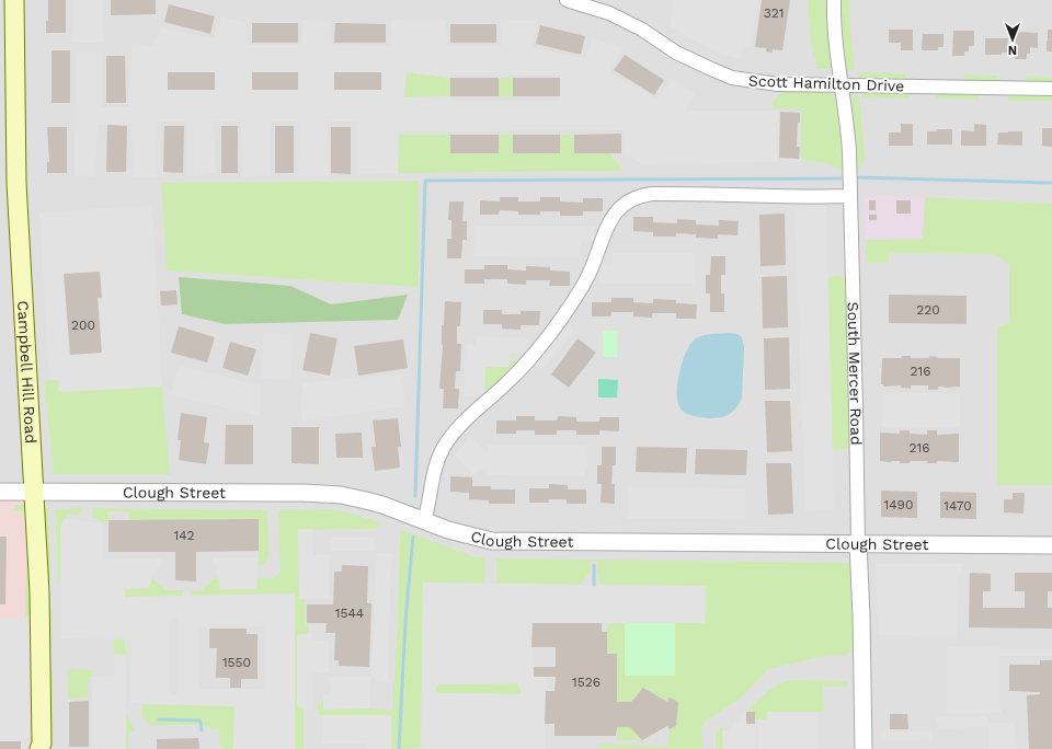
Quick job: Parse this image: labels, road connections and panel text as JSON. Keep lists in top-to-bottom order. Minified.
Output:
{"streets":{"main road":["Campbell Hill Road"],"street":["Scott Hamilton Drive","South Mercer Road","Clough Street"]},"crossings":[["Scott Hamilton Drive","South Mercer Road"],["Campbell Hill Road","Clough Street"],["South Mercer Road","Clough Street"]],"house_numbers":["321","220","200","216","216","1490","1470","142","1544","1550","1526"],"north":"bottom"}
